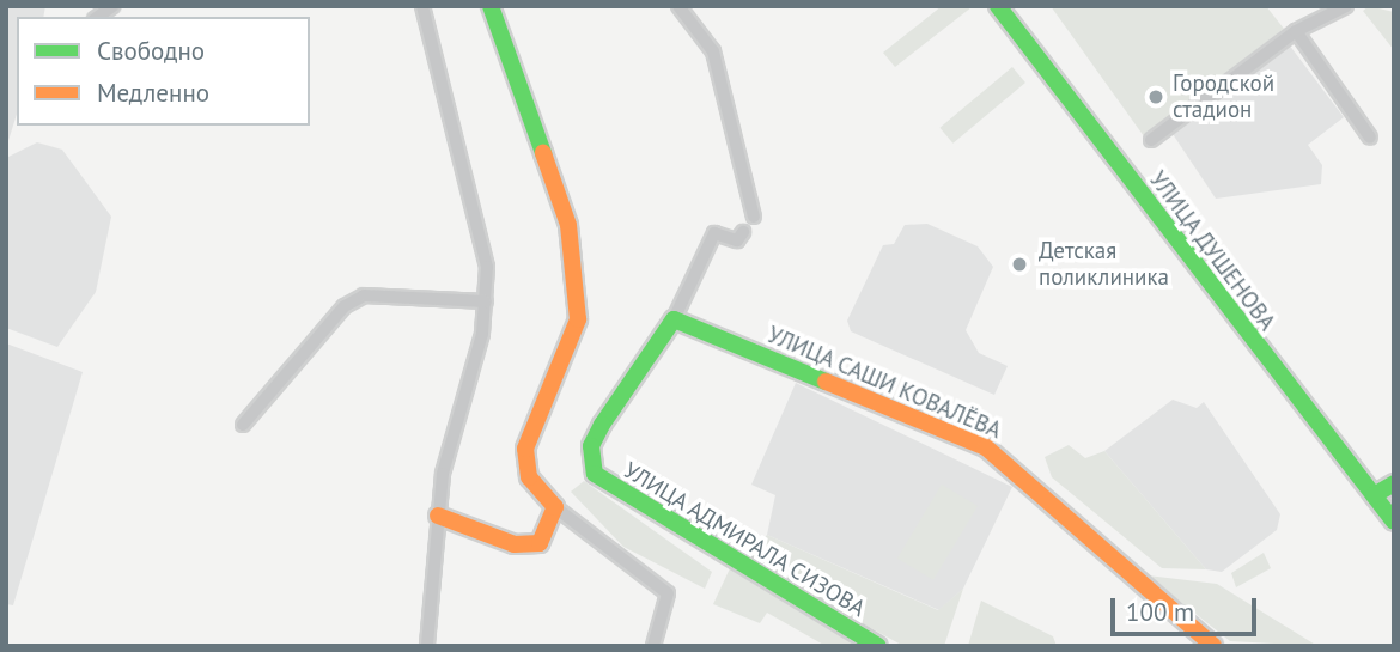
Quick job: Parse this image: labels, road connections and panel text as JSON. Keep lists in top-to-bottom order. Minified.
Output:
{"streets":{"street":["УЛИЦА ДУШЕНОВА","УЛИЦА САШИ КОВАЛЁВА","УЛИЦА АДМИРАЛА СИЗОВА"]},"crossings":[["УЛИЦА САШИ КОВАЛЁВА","УЛИЦА АДМИРАЛА СИЗОВА"]],"places":["Городской стадион","Детская поликлиника"],"legend":["Свободно","Медленно"],"scale_bar":"100 m"}
